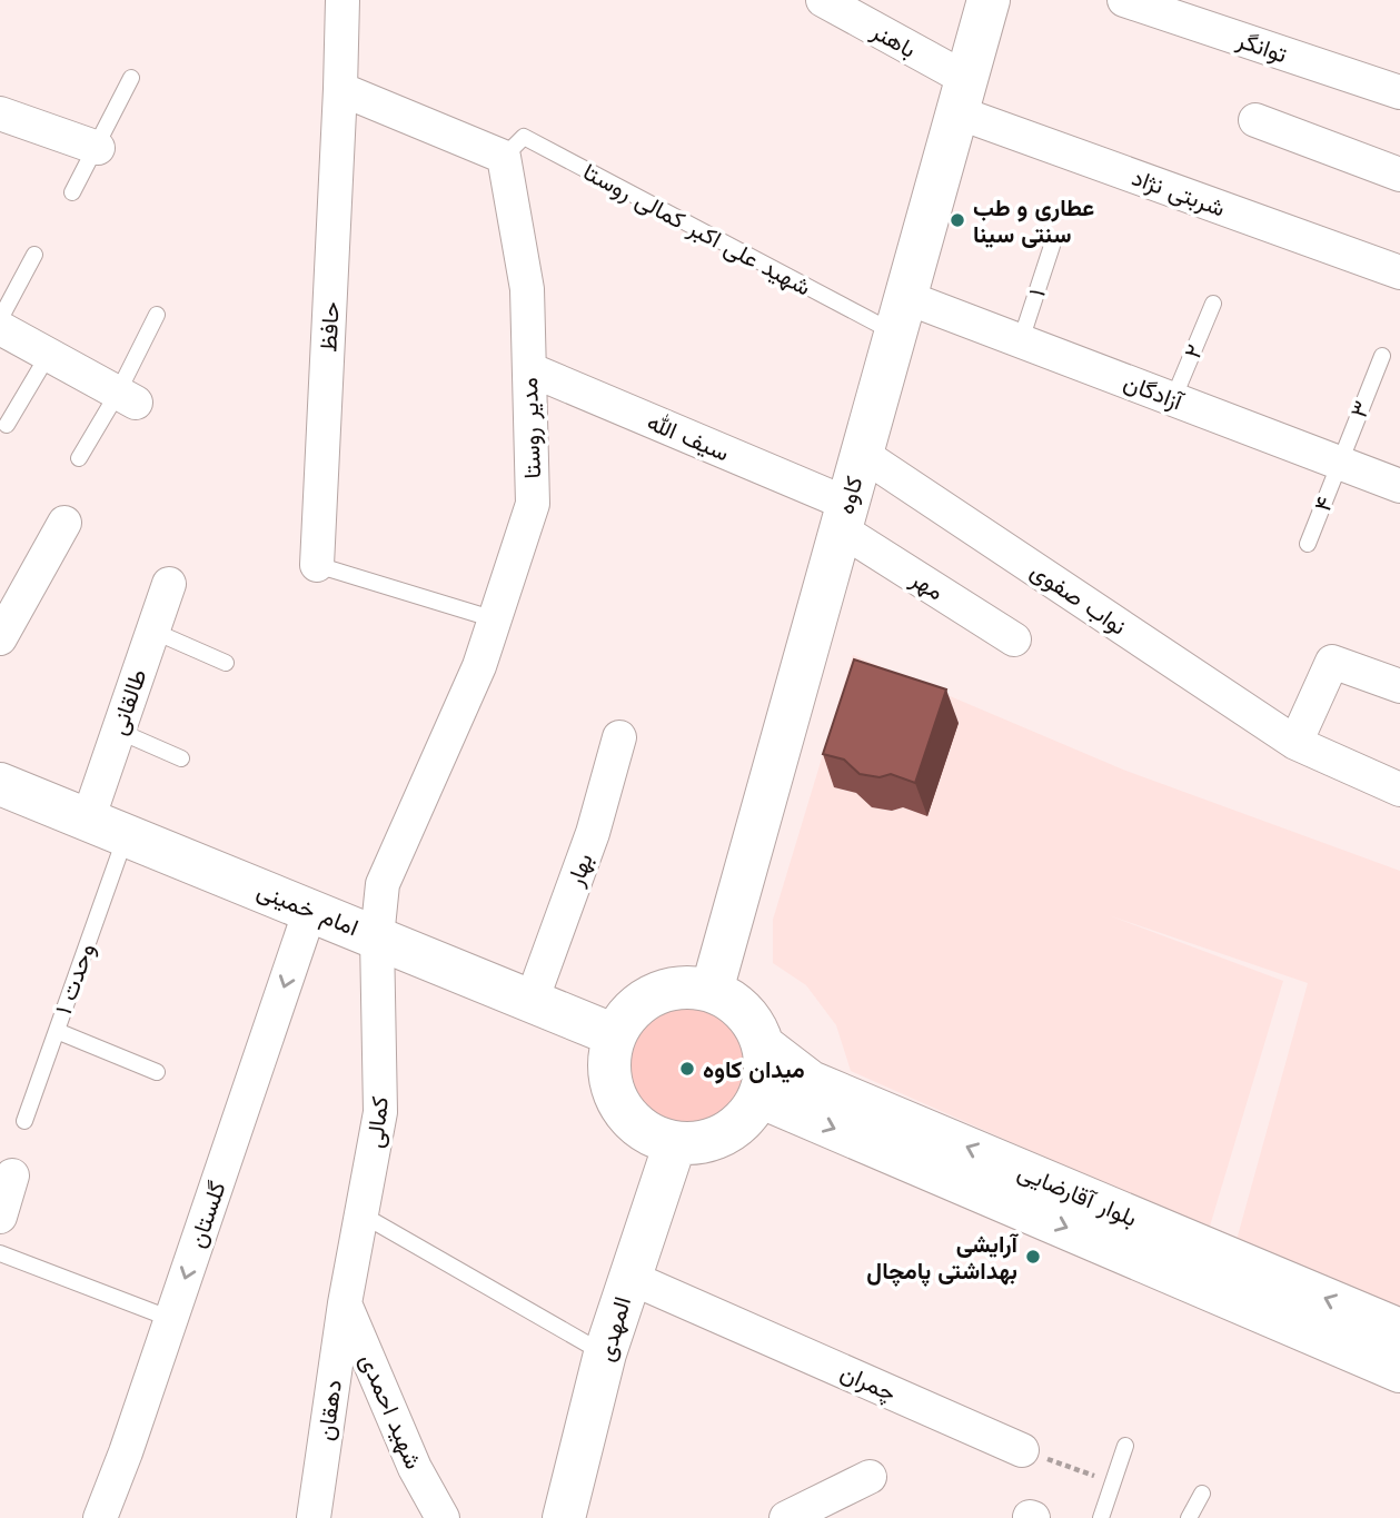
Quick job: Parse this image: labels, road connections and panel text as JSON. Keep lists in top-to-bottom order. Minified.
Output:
{"streets":{"street":["باهنر","توانگر","شربتی نژاد","حافظ","آزادگان","مدیر روستا","سیف الله","کاوه","مهر","نواب صفوی","طالقانی","بهار","امام خمینی","کمالی","بلوار آقارضایی","گلستان","المهدی","چمران","دهقان","شهید احمدی"],"lane":["شهید علی اکبر کمالی روستا","۱","۲","۳","۴","وحدت ۱"]},"crossings":[["باهنر","شربتی نژاد"],["باهنر","کاوه"],["شربتی نژاد","کاوه"],["شهید علی اکبر کمالی روستا","آزادگان"],["شهید علی اکبر کمالی روستا","مدیر روستا"],["شهید علی اکبر کمالی روستا","کاوه"],["۱","آزادگان"],["۲","آزادگان"],["آزادگان","۳"],["آزادگان","کاوه"],["آزادگان","۴"],["۳","۴"],["مدیر روستا","سیف الله"],["مدیر روستا","امام خمینی"],["مدیر روستا","کمالی"],["سیف الله","کاوه"],["سیف الله","مهر"],["کاوه","مهر"],["کاوه","نواب صفوی"],["کاوه","امام خمینی"],["کاوه","بلوار آقارضایی"],["کاوه","المهدی"],["طالقانی","امام خمینی"],["طالقانی","وحدت ۱"],["بهار","امام خمینی"],["امام خمینی","وحدت ۱"],["امام خمینی","کمالی"],["امام خمینی","بلوار آقارضایی"],["امام خمینی","گلستان"],["امام خمینی","المهدی"],["کمالی","دهقان"],["کمالی","شهید احمدی"],["بلوار آقارضایی","المهدی"],["المهدی","چمران"],["دهقان","شهید احمدی"]],"one_way":["گلستان"],"places":["عطاری و طب سنتی سینا","میدان کاوه","آرایشی بهداشتی پامچال"]}
